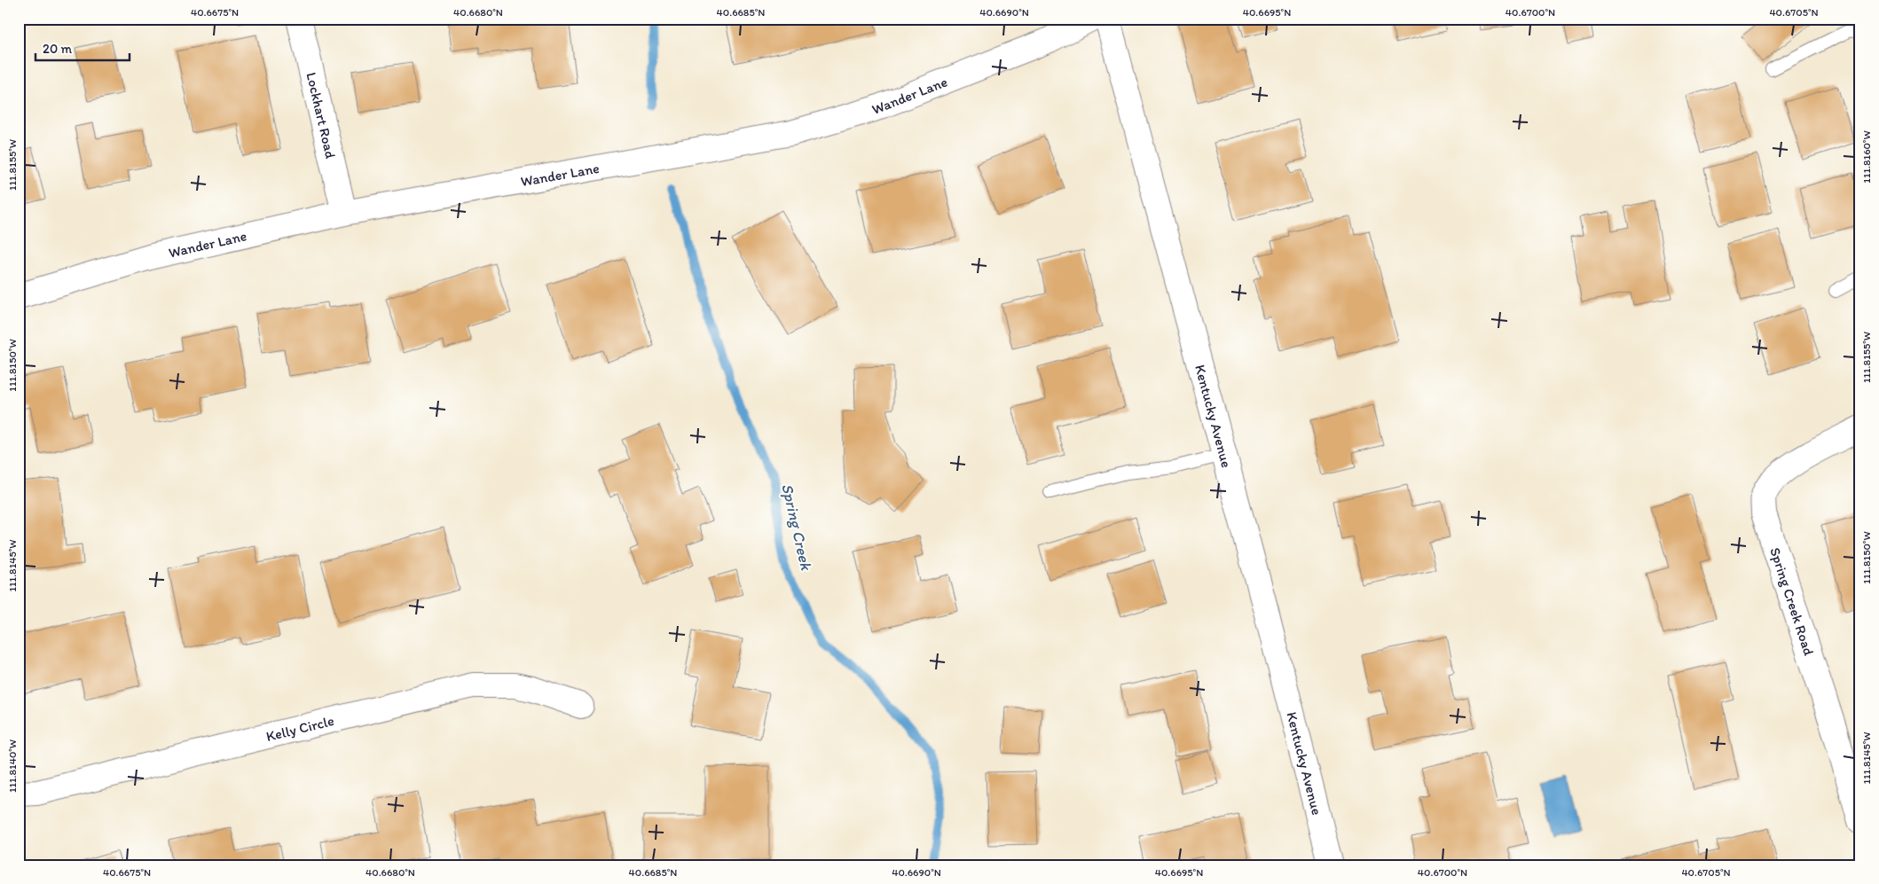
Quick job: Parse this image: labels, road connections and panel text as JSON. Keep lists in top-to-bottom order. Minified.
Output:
{"streets":{"street":["Wander Lane","Lockhart Road","Kentucky Avenue","Spring Creek Road","Kelly Circle"]},"crossings":[["Wander Lane","Lockhart Road"]],"water":["Spring Creek"],"scale_bar":"20 m","coordinates":["40.6675°N","40.6680°N","40.6685°N","40.6690°N","40.6695°N","40.6700°N","40.6705°N","111.8160°W","111.8155°W","111.8150°W","111.8145°W","111.8140°W"]}
